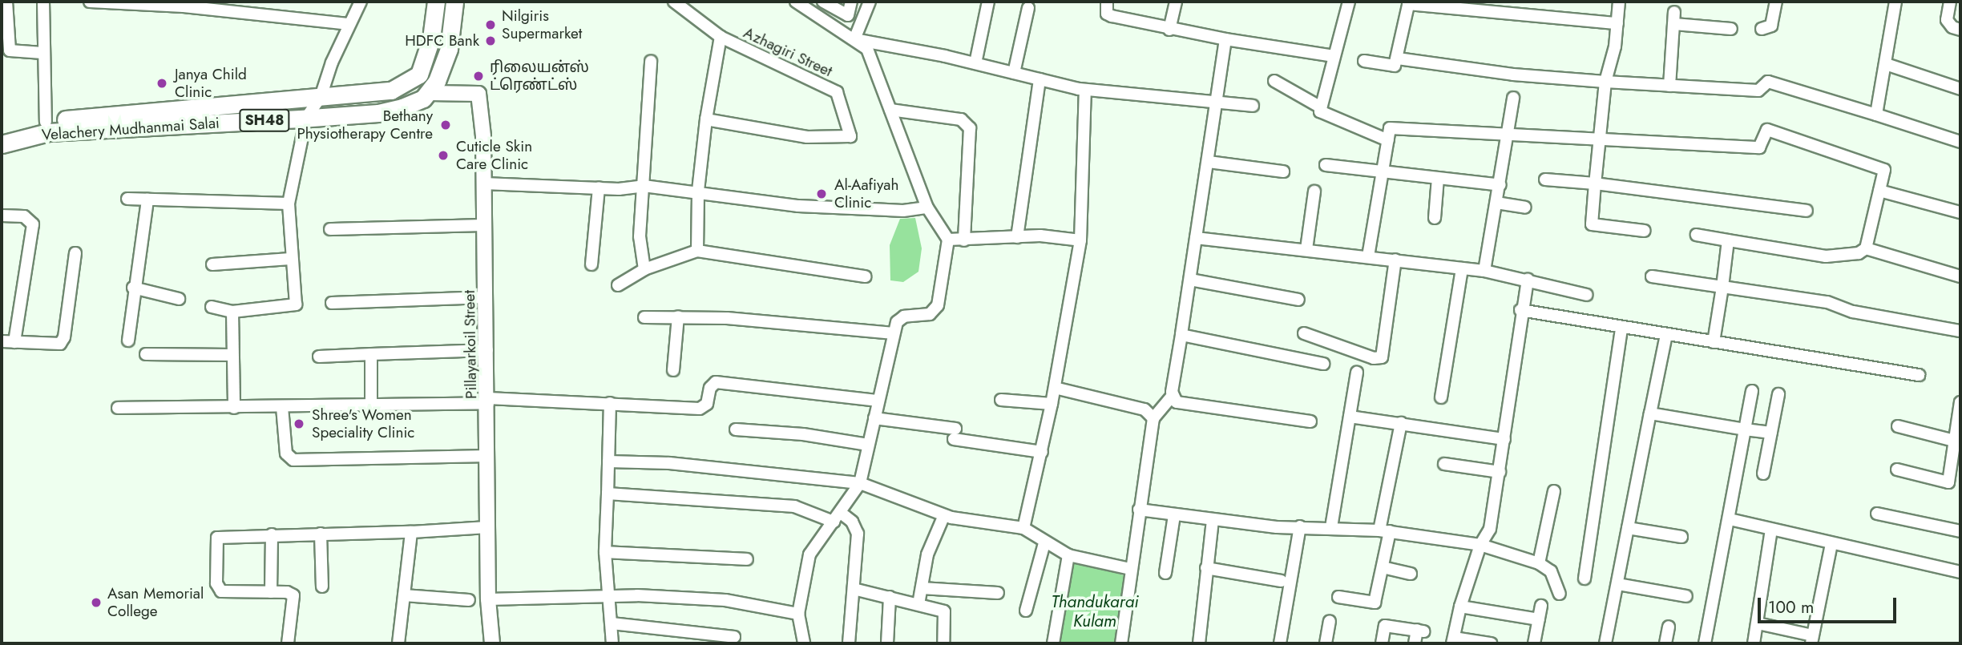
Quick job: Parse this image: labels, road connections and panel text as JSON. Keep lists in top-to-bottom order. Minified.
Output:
{"streets":{"main road":["SH48","Velachery Mudhanmai Salai"],"street":["Azhagiri Street","Pillayarkoil Street"]},"crossings":[["Velachery Mudhanmai Salai","Pillayarkoil Street"]],"water":["Thandukarai Kulam"],"places":["Nilgiris Supermarket","HDFC Bank","ரிலையன்ஸ் ட்ரெண்ட்ஸ்","Janya Child Clinic","Bethany Physiotherapy Centre","Cuticle Skin Care Clinic","Al-Aafiyah Clinic","Shree's Women Speciality Clinic","Asan Memorial College"],"scale_bar":"100 m"}
